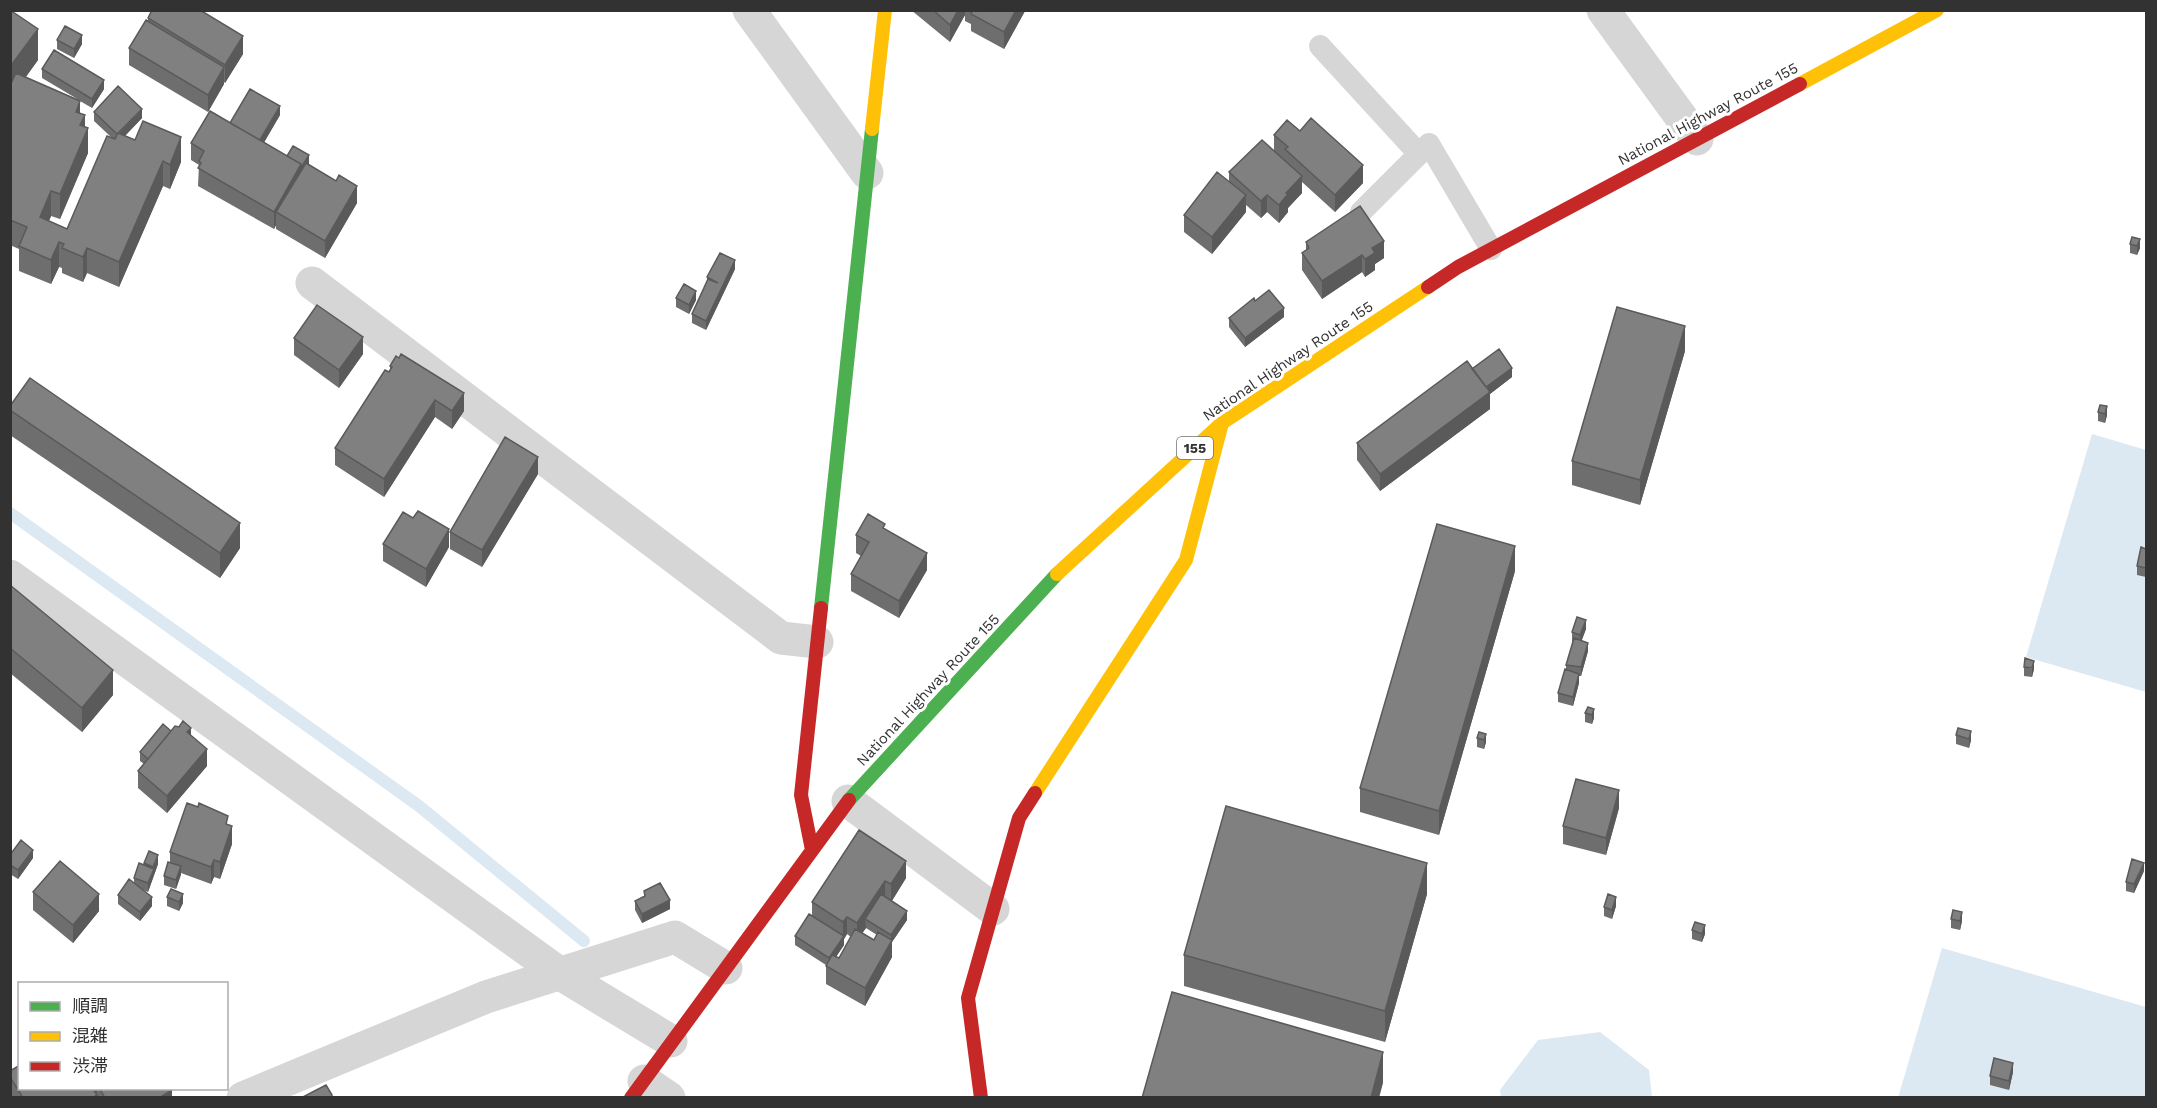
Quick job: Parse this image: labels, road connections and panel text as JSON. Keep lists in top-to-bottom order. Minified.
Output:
{"streets":{"main road":["National Highway Route 155","155"]},"legend":["順調","混雑","渋滞"]}
